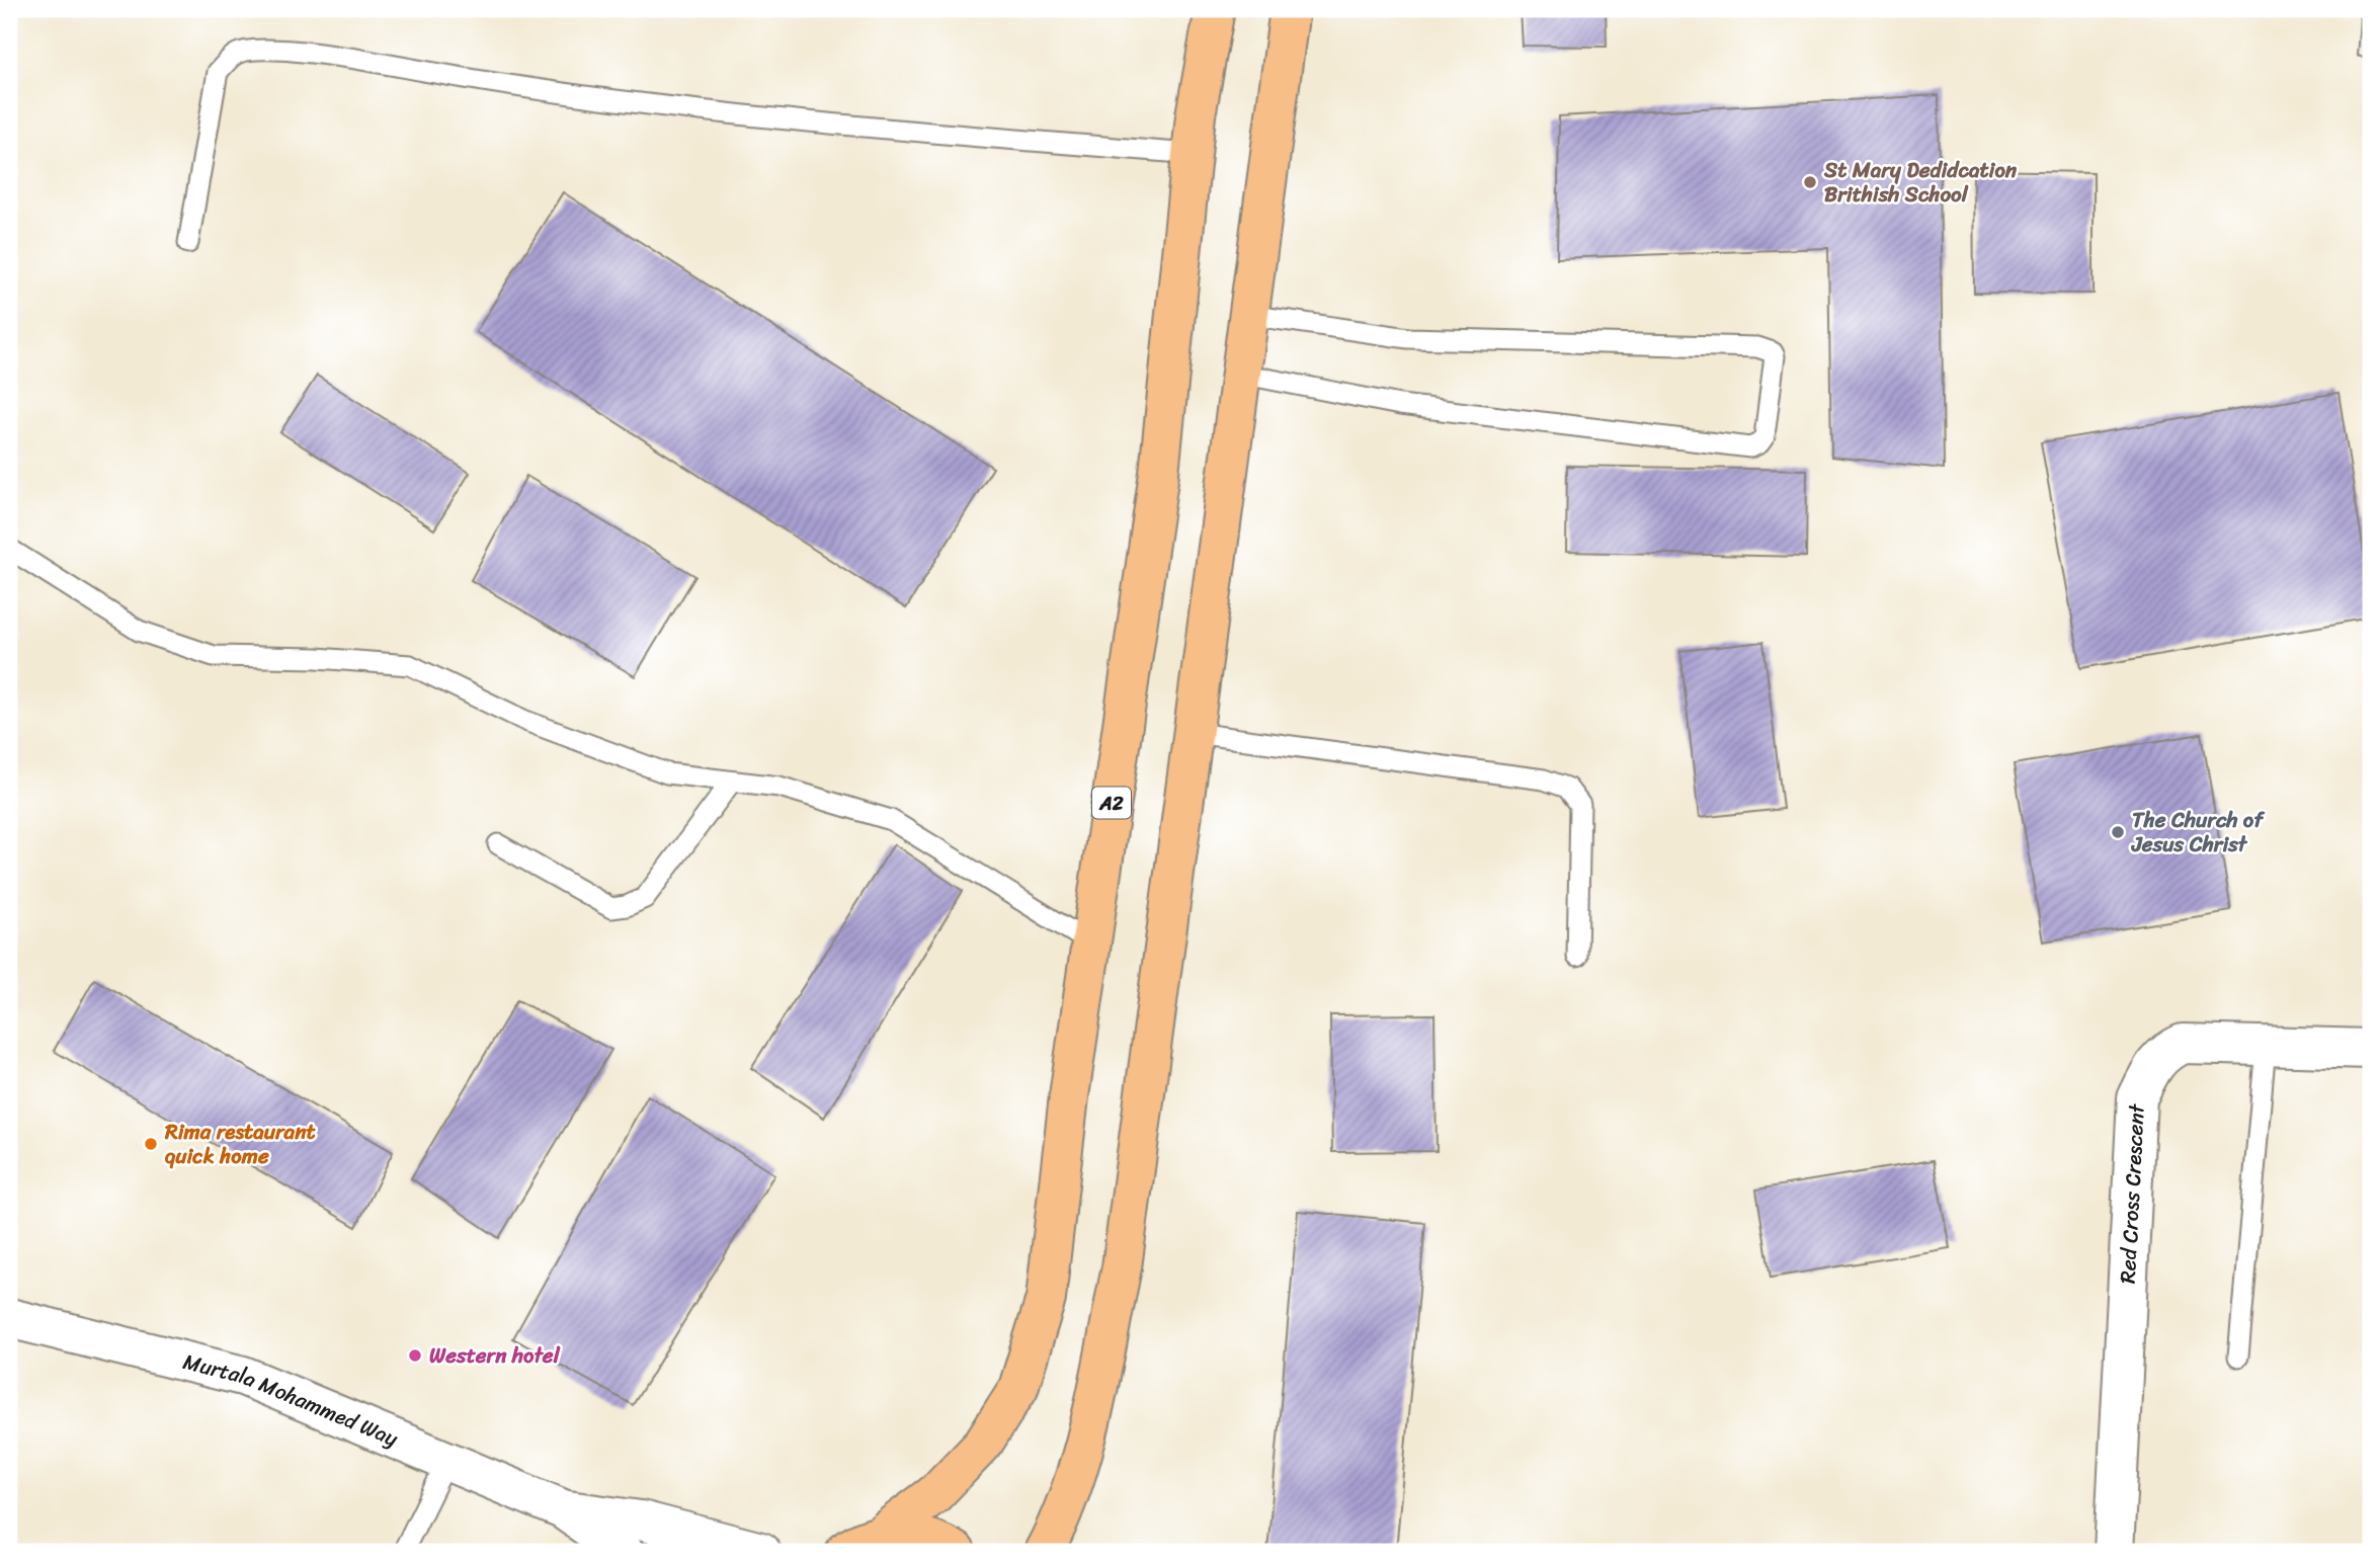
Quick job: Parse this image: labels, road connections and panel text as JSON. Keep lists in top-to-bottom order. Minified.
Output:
{"streets":{"highway":["A2"],"street":["Red Cross Crescent","Murtala Mohammed Way"]},"places":["St Mary Dedidcation Brithish School","The Church of Jesus Christ","Rima restaurant quick home","Western hotel"]}
